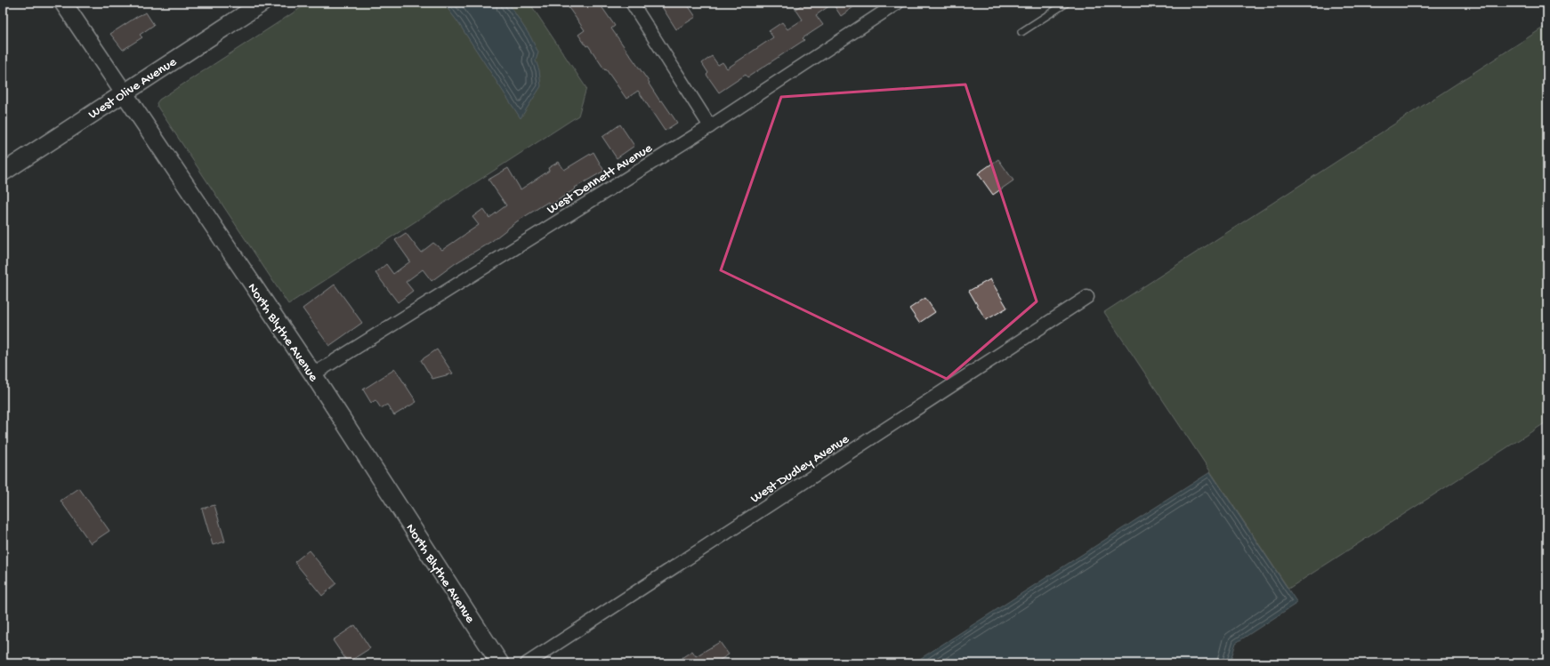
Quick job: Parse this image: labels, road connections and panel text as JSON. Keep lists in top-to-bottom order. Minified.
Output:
{"streets":{"street":["West Olive Avenue","West Dennett Avenue","North Blythe Avenue","West Dudley Avenue"]},"crossings":[["West Olive Avenue","North Blythe Avenue"],["West Dennett Avenue","North Blythe Avenue"]]}
